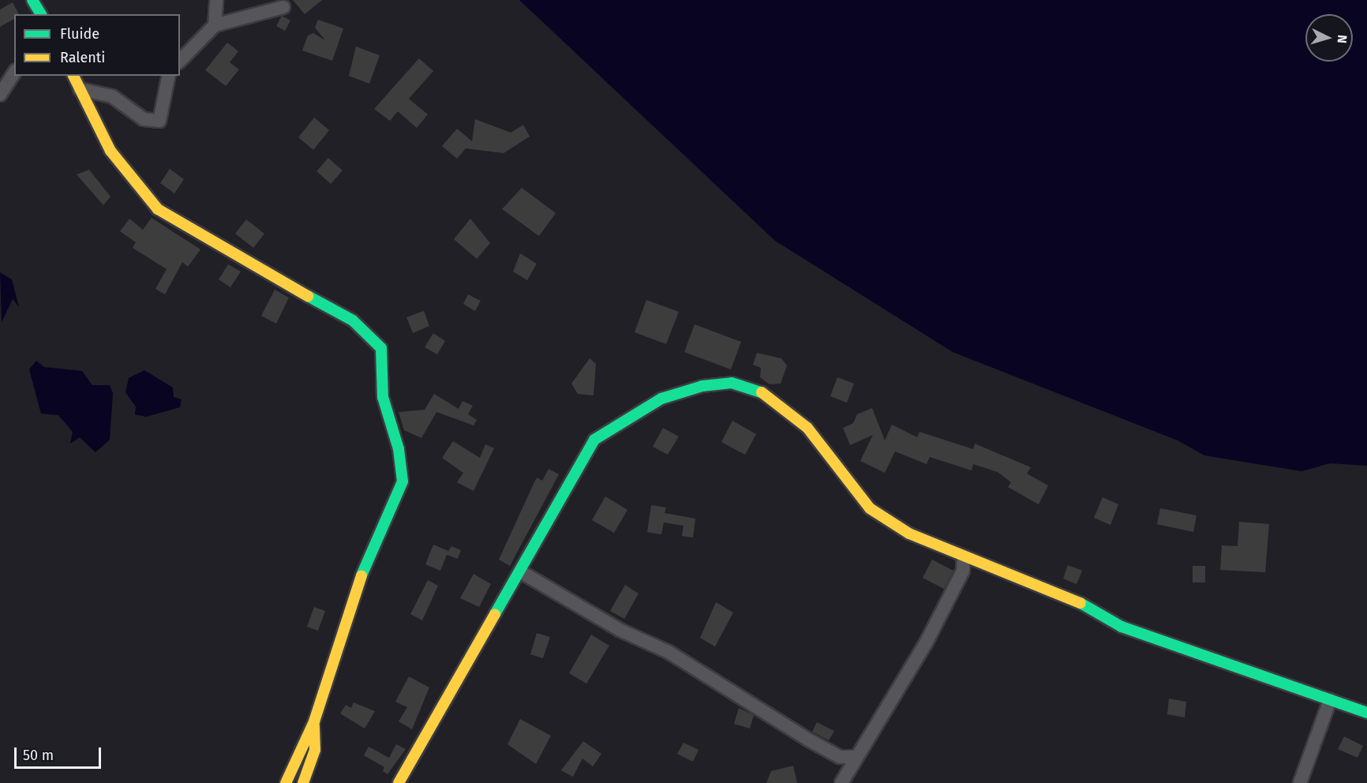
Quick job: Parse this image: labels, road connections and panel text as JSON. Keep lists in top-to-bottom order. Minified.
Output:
{"legend":["Fluide","Ralenti"],"scale_bar":"50 m","north":"right"}
